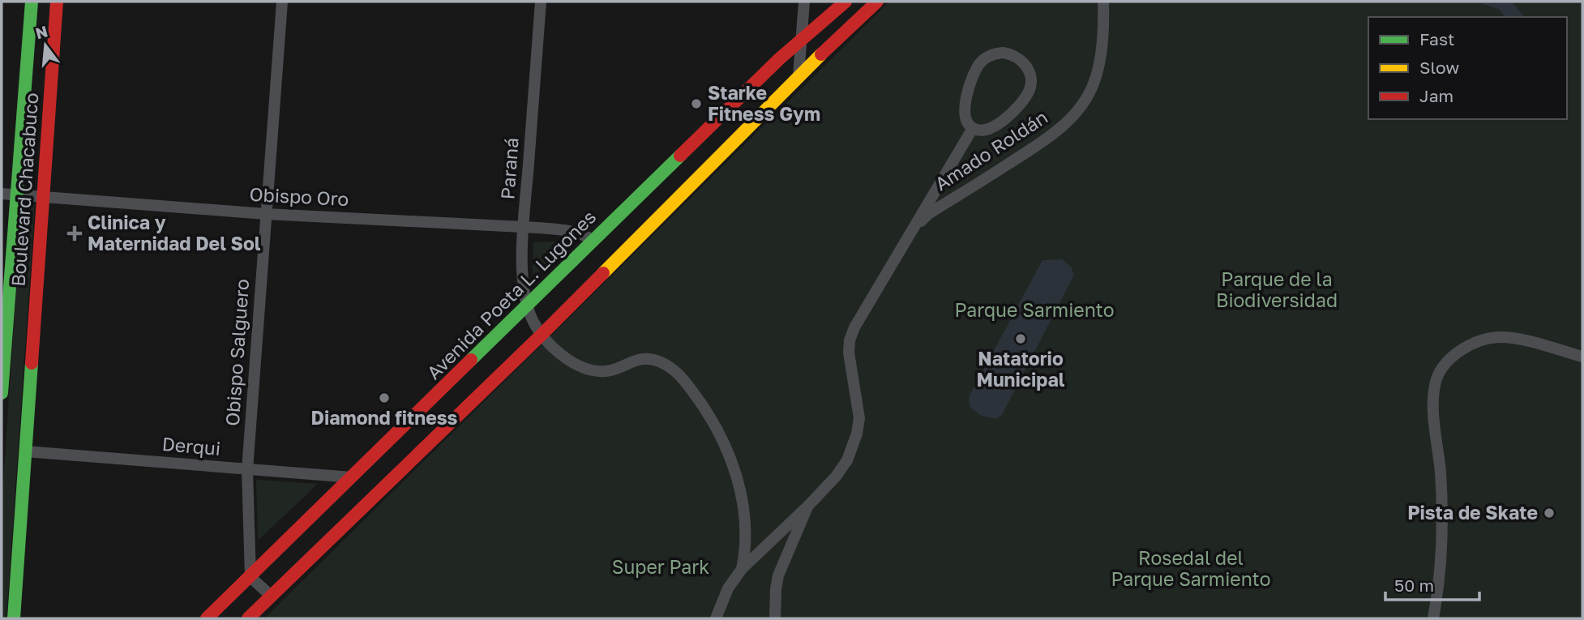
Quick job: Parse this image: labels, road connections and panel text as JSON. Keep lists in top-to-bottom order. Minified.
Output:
{"streets":{"main road":["Boulevard Chacabuco","Avenida Poeta L. Lugones"],"street":["Amado Roldán","Paraná","Obispo Oro","Obispo Salguero","Derqui"]},"crossings":[["Amado Roldán","Paraná"],["Paraná","Obispo Oro"],["Paraná","Avenida Poeta L. Lugones"],["Boulevard Chacabuco","Obispo Oro"],["Boulevard Chacabuco","Derqui"],["Obispo Oro","Avenida Poeta L. Lugones"],["Obispo Oro","Obispo Salguero"],["Avenida Poeta L. Lugones","Obispo Salguero"],["Avenida Poeta L. Lugones","Derqui"],["Obispo Salguero","Derqui"]],"parks":["Parque de la Biodiversidad","Parque Sarmiento","Rosedal del Parque Sarmiento","Super Park"],"places":{"other":["Starke Fitness Gym","Natatorio Municipal","Diamond fitness","Pista de Skate"],"health":["Clinica y Maternidad Del Sol"]},"legend":["Fast","Slow","Jam"],"scale_bar":"50 m","north":"top"}
